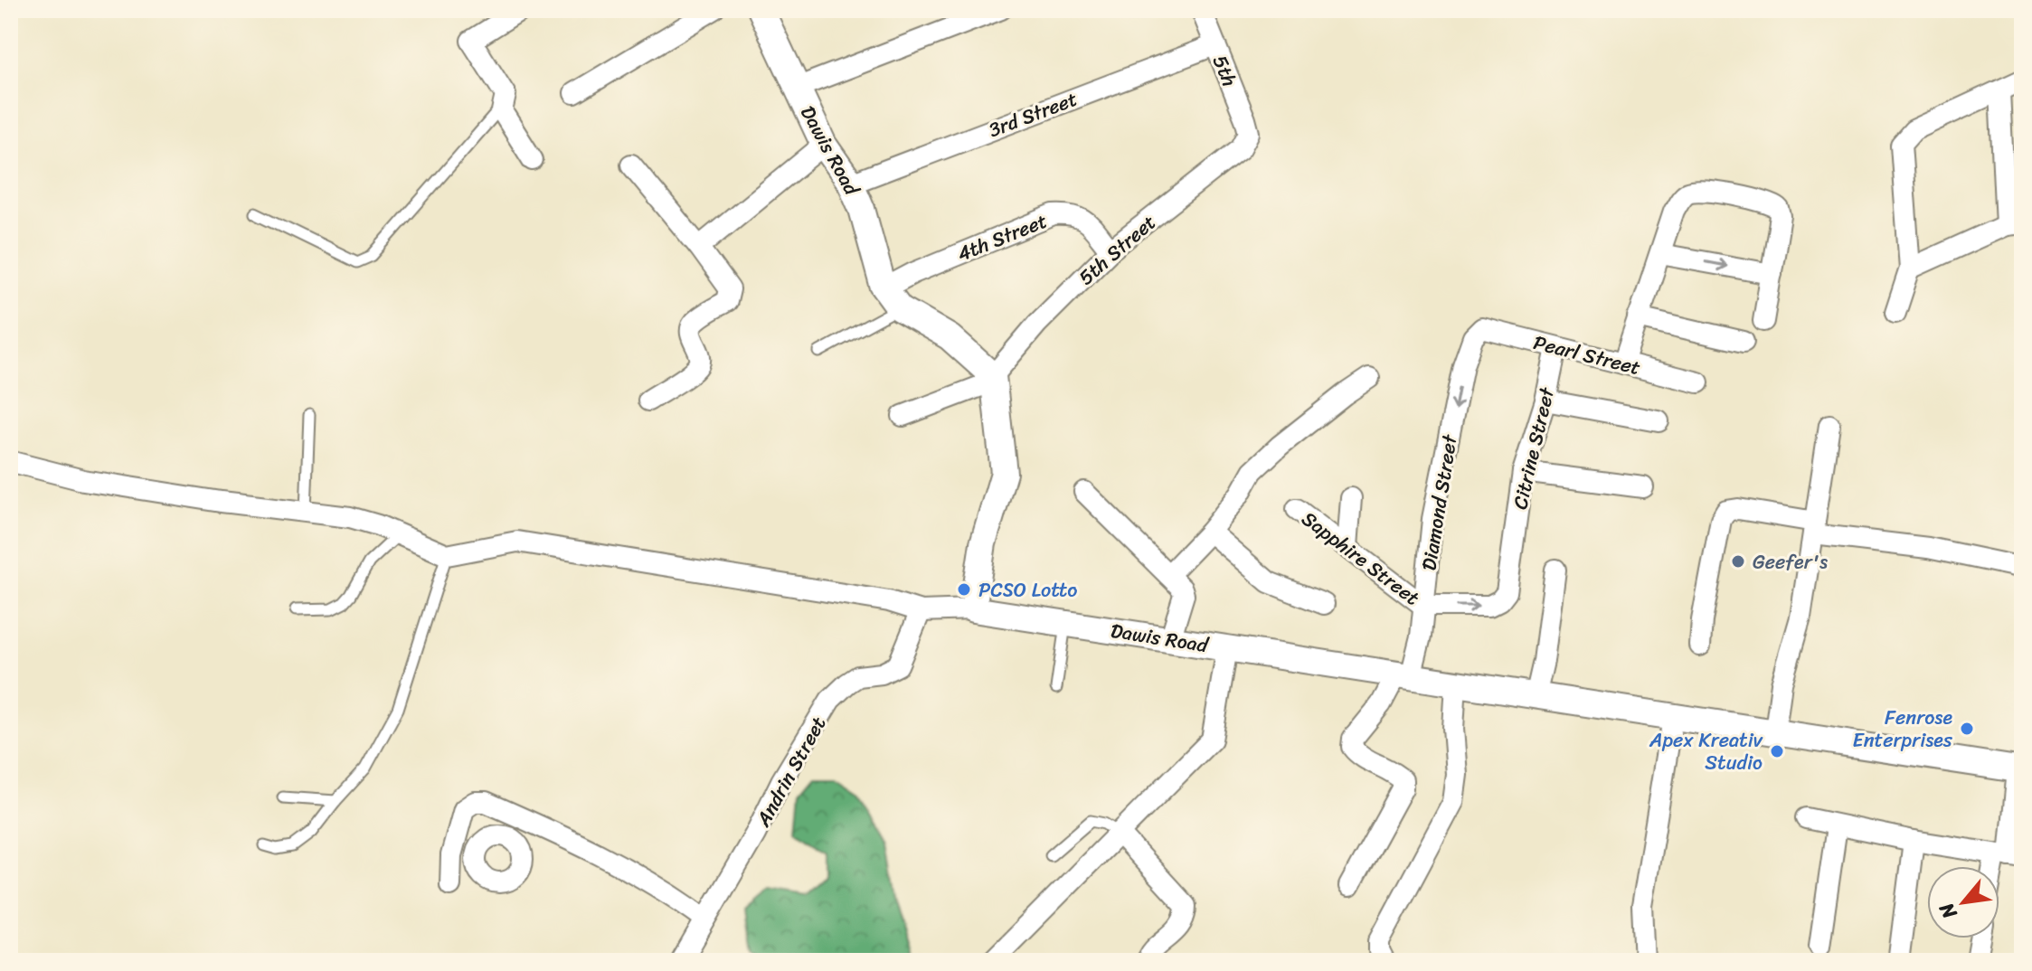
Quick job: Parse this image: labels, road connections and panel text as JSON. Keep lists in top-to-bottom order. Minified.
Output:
{"streets":{"street":["5th","3rd Street","Dawis Road","4th Street","5th Street","Pearl Street","Citrine Street","Diamond Street","Sapphire Street","Andrin Street"]},"crossings":[["5th","3rd Street"],["5th","5th Street"],["3rd Street","Dawis Road"],["Dawis Road","4th Street"],["Dawis Road","Diamond Street"],["4th Street","5th Street"],["Pearl Street","Citrine Street"],["Pearl Street","Diamond Street"],["Citrine Street","Sapphire Street"],["Diamond Street","Sapphire Street"]],"places":["Geefer's","PCSO Lotto","Fenrose Enterprises","Apex Kreativ Studio"],"north":"bottom left"}
